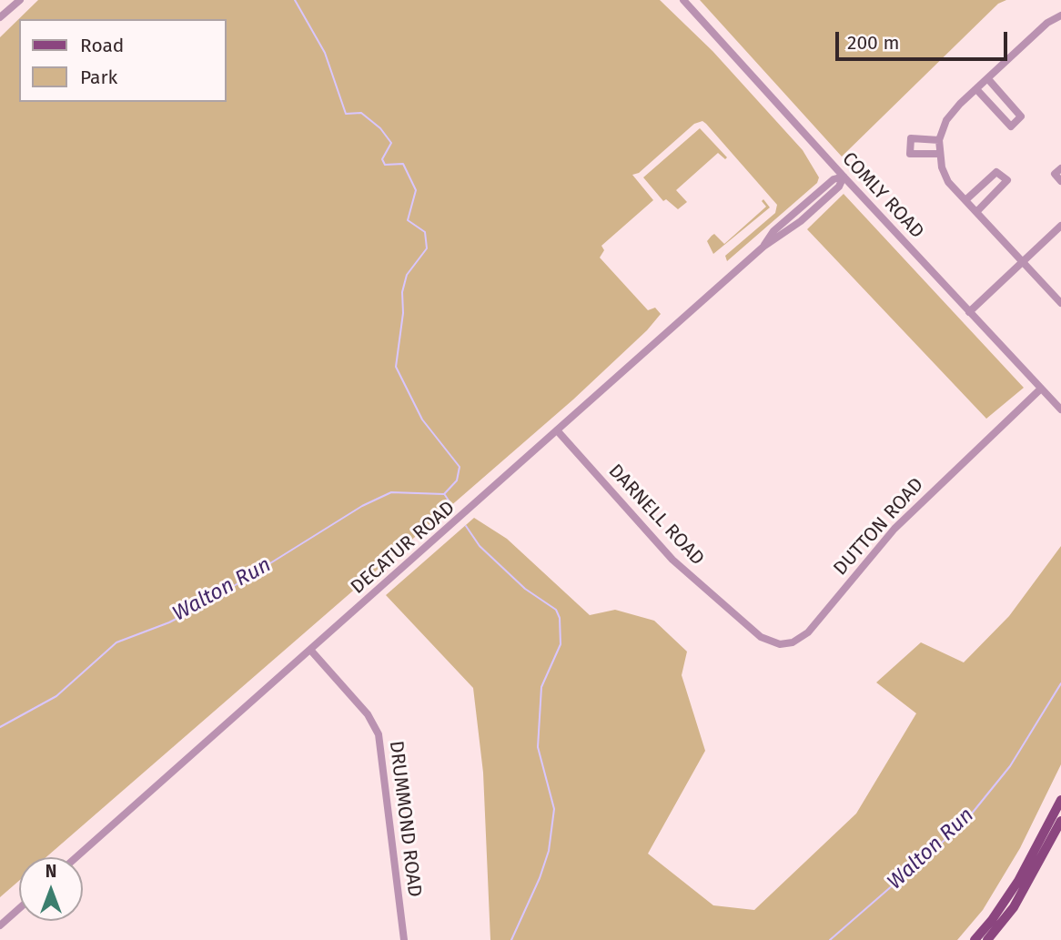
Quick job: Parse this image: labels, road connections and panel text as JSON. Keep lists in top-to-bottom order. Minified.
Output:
{"streets":{"street":["COMLY ROAD","DARNELL ROAD","DUTTON ROAD","DECATUR ROAD","DRUMMOND ROAD"]},"crossings":[["COMLY ROAD","DUTTON ROAD"],["COMLY ROAD","DECATUR ROAD"],["DARNELL ROAD","DUTTON ROAD"],["DARNELL ROAD","DECATUR ROAD"],["DECATUR ROAD","DRUMMOND ROAD"]],"water":["Walton Run"],"legend":["Road","Park"],"scale_bar":"200 m","north":"top"}
